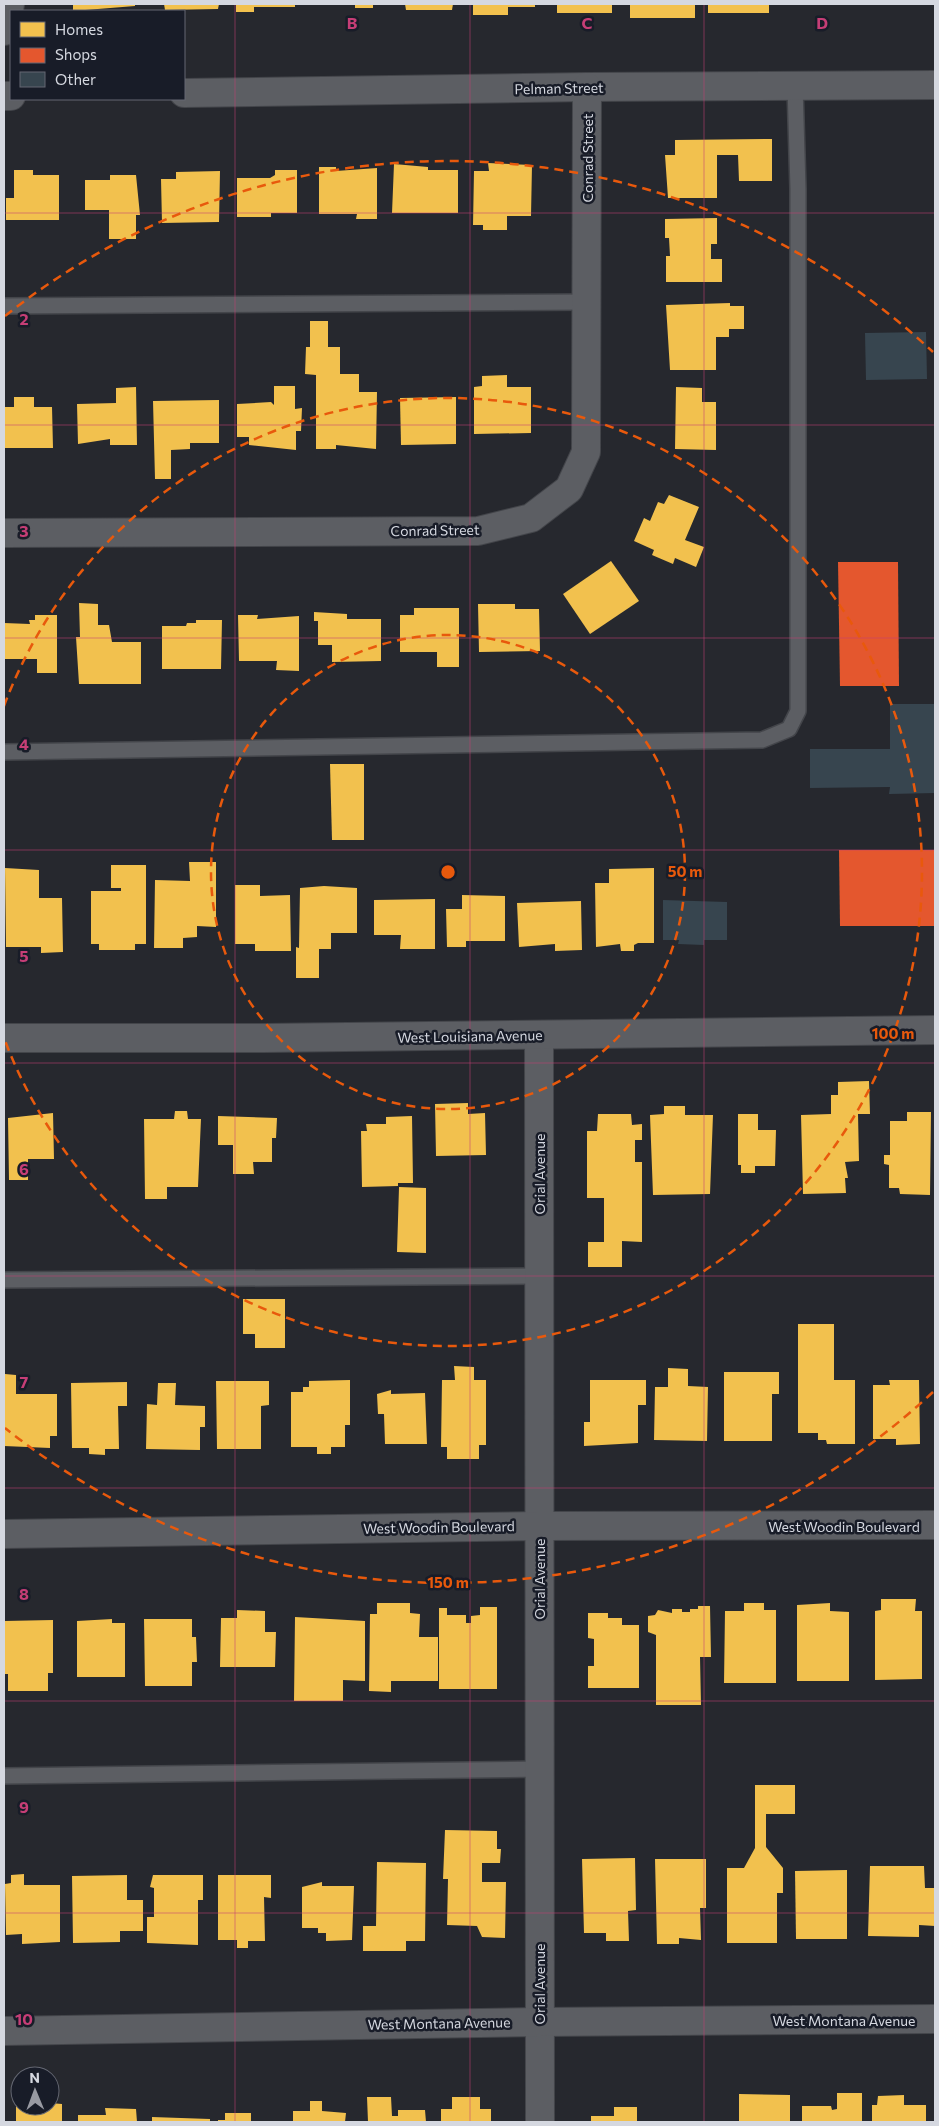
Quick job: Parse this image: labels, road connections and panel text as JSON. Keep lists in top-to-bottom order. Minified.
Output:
{"streets":{"street":["Pelman Street","Conrad Street","West Louisiana Avenue","Orial Avenue","West Woodin Boulevard","West Montana Avenue"]},"crossings":[["Pelman Street","Conrad Street"],["West Louisiana Avenue","Orial Avenue"],["Orial Avenue","West Woodin Boulevard"],["Orial Avenue","West Montana Avenue"]],"legend":["Homes","Shops","Other"],"north":"top","grid":{"columns":["B","C","D"],"rows":["2","3","4","5","6","7","8","9","10"]},"rings":["50 m","100 m","150 m"]}
